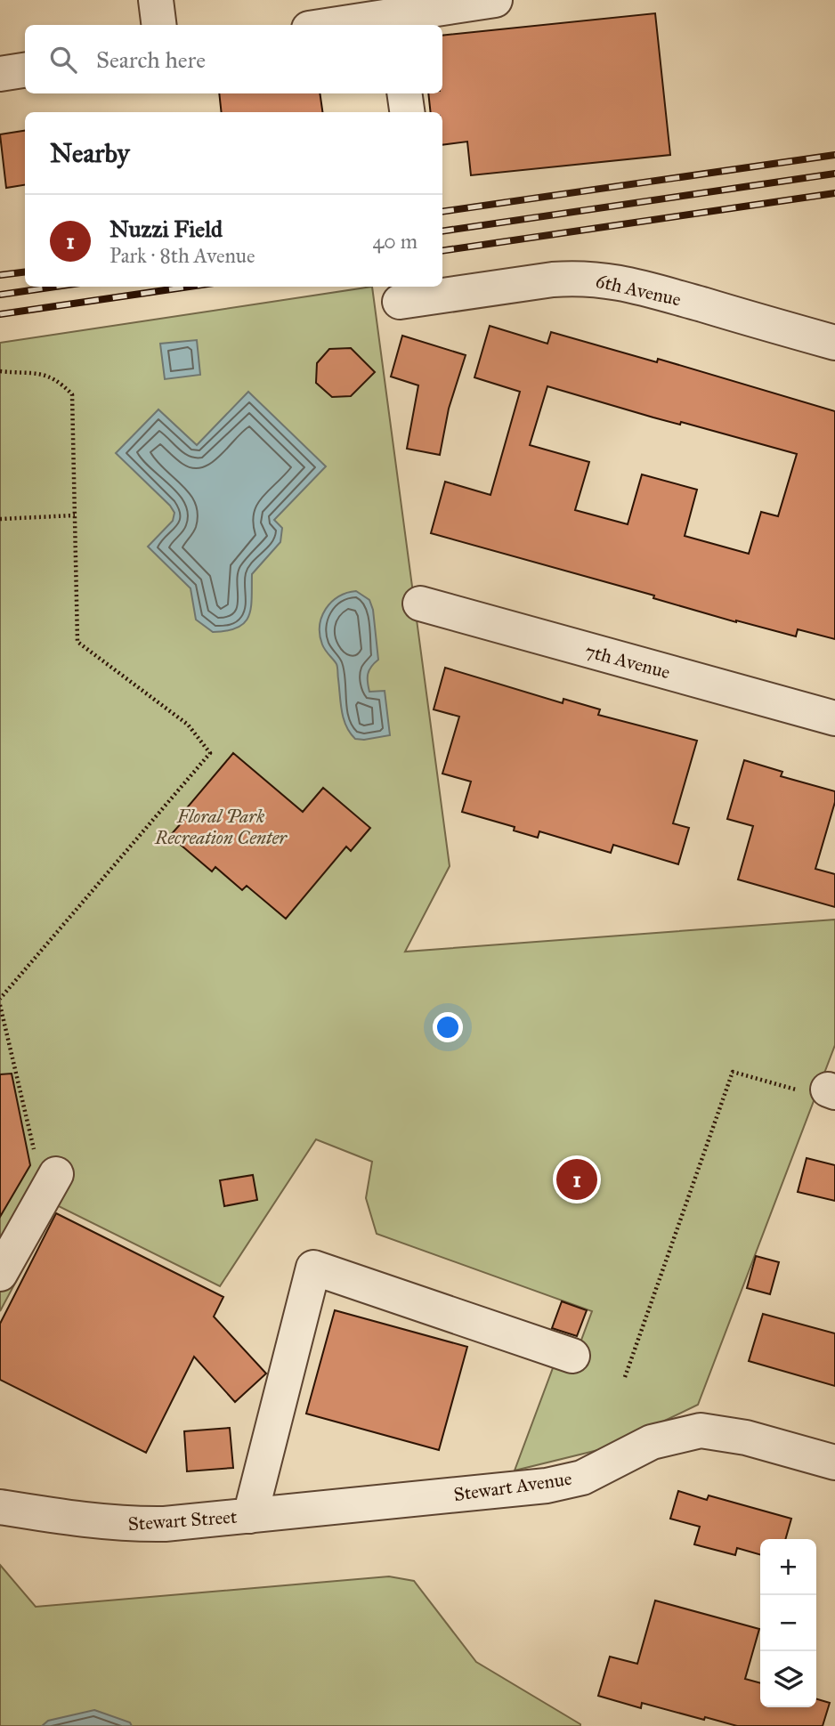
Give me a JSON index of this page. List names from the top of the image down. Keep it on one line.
{"streets":{"street":["6th Avenue","7th Avenue","Stewart Avenue","Stewart Street"]},"crossings":[["Stewart Avenue","Stewart Street"]],"parks":["Floral Park Recreation Center"],"page":{"search":"Search here","heading":"Nearby","list":[{"mark":"1","name":"Nuzzi Field","note":"Park · 8th Avenue","value":"40 m"}],"pins":"1","map_buttons":["+","−"]}}
